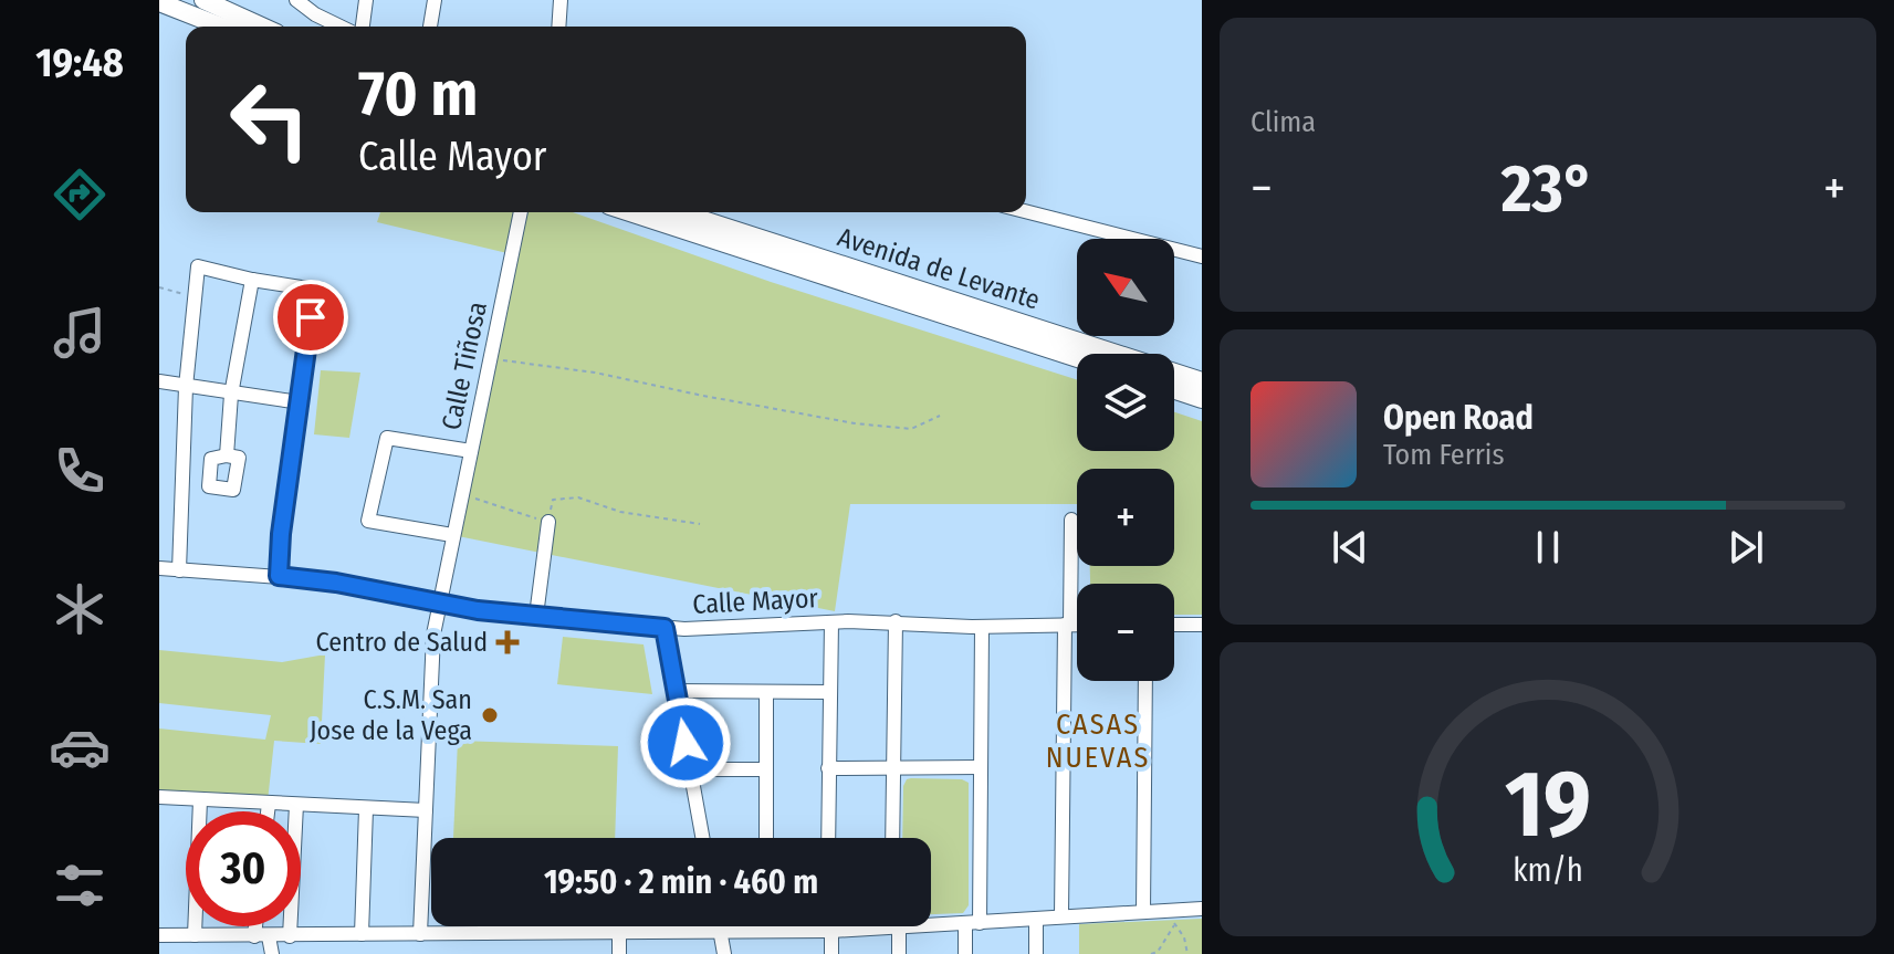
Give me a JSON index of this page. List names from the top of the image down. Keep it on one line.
{"streets":{"main road":["Avenida de Levante"],"street":["Calle Tiñosa","Calle Mayor"]},"crossings":[["Calle Tiñosa","Calle Mayor"]],"districts":["CASAS NUEVAS"],"places":{"health":["Centro de Salud"],"other":["C.S.M. San Jose de la Vega"]},"north":"top left","page":{"tabs":"19:48","tile":"Clima","turn":["70 m","Calle Mayor"],"heat":["−","23°","+"],"map_buttons":["+","−"],"song":["Open Road","Tom Ferris"],"limit":"30","trip":"19:50 · 2 min · 460 m","gauge":["19","km/h"]}}
